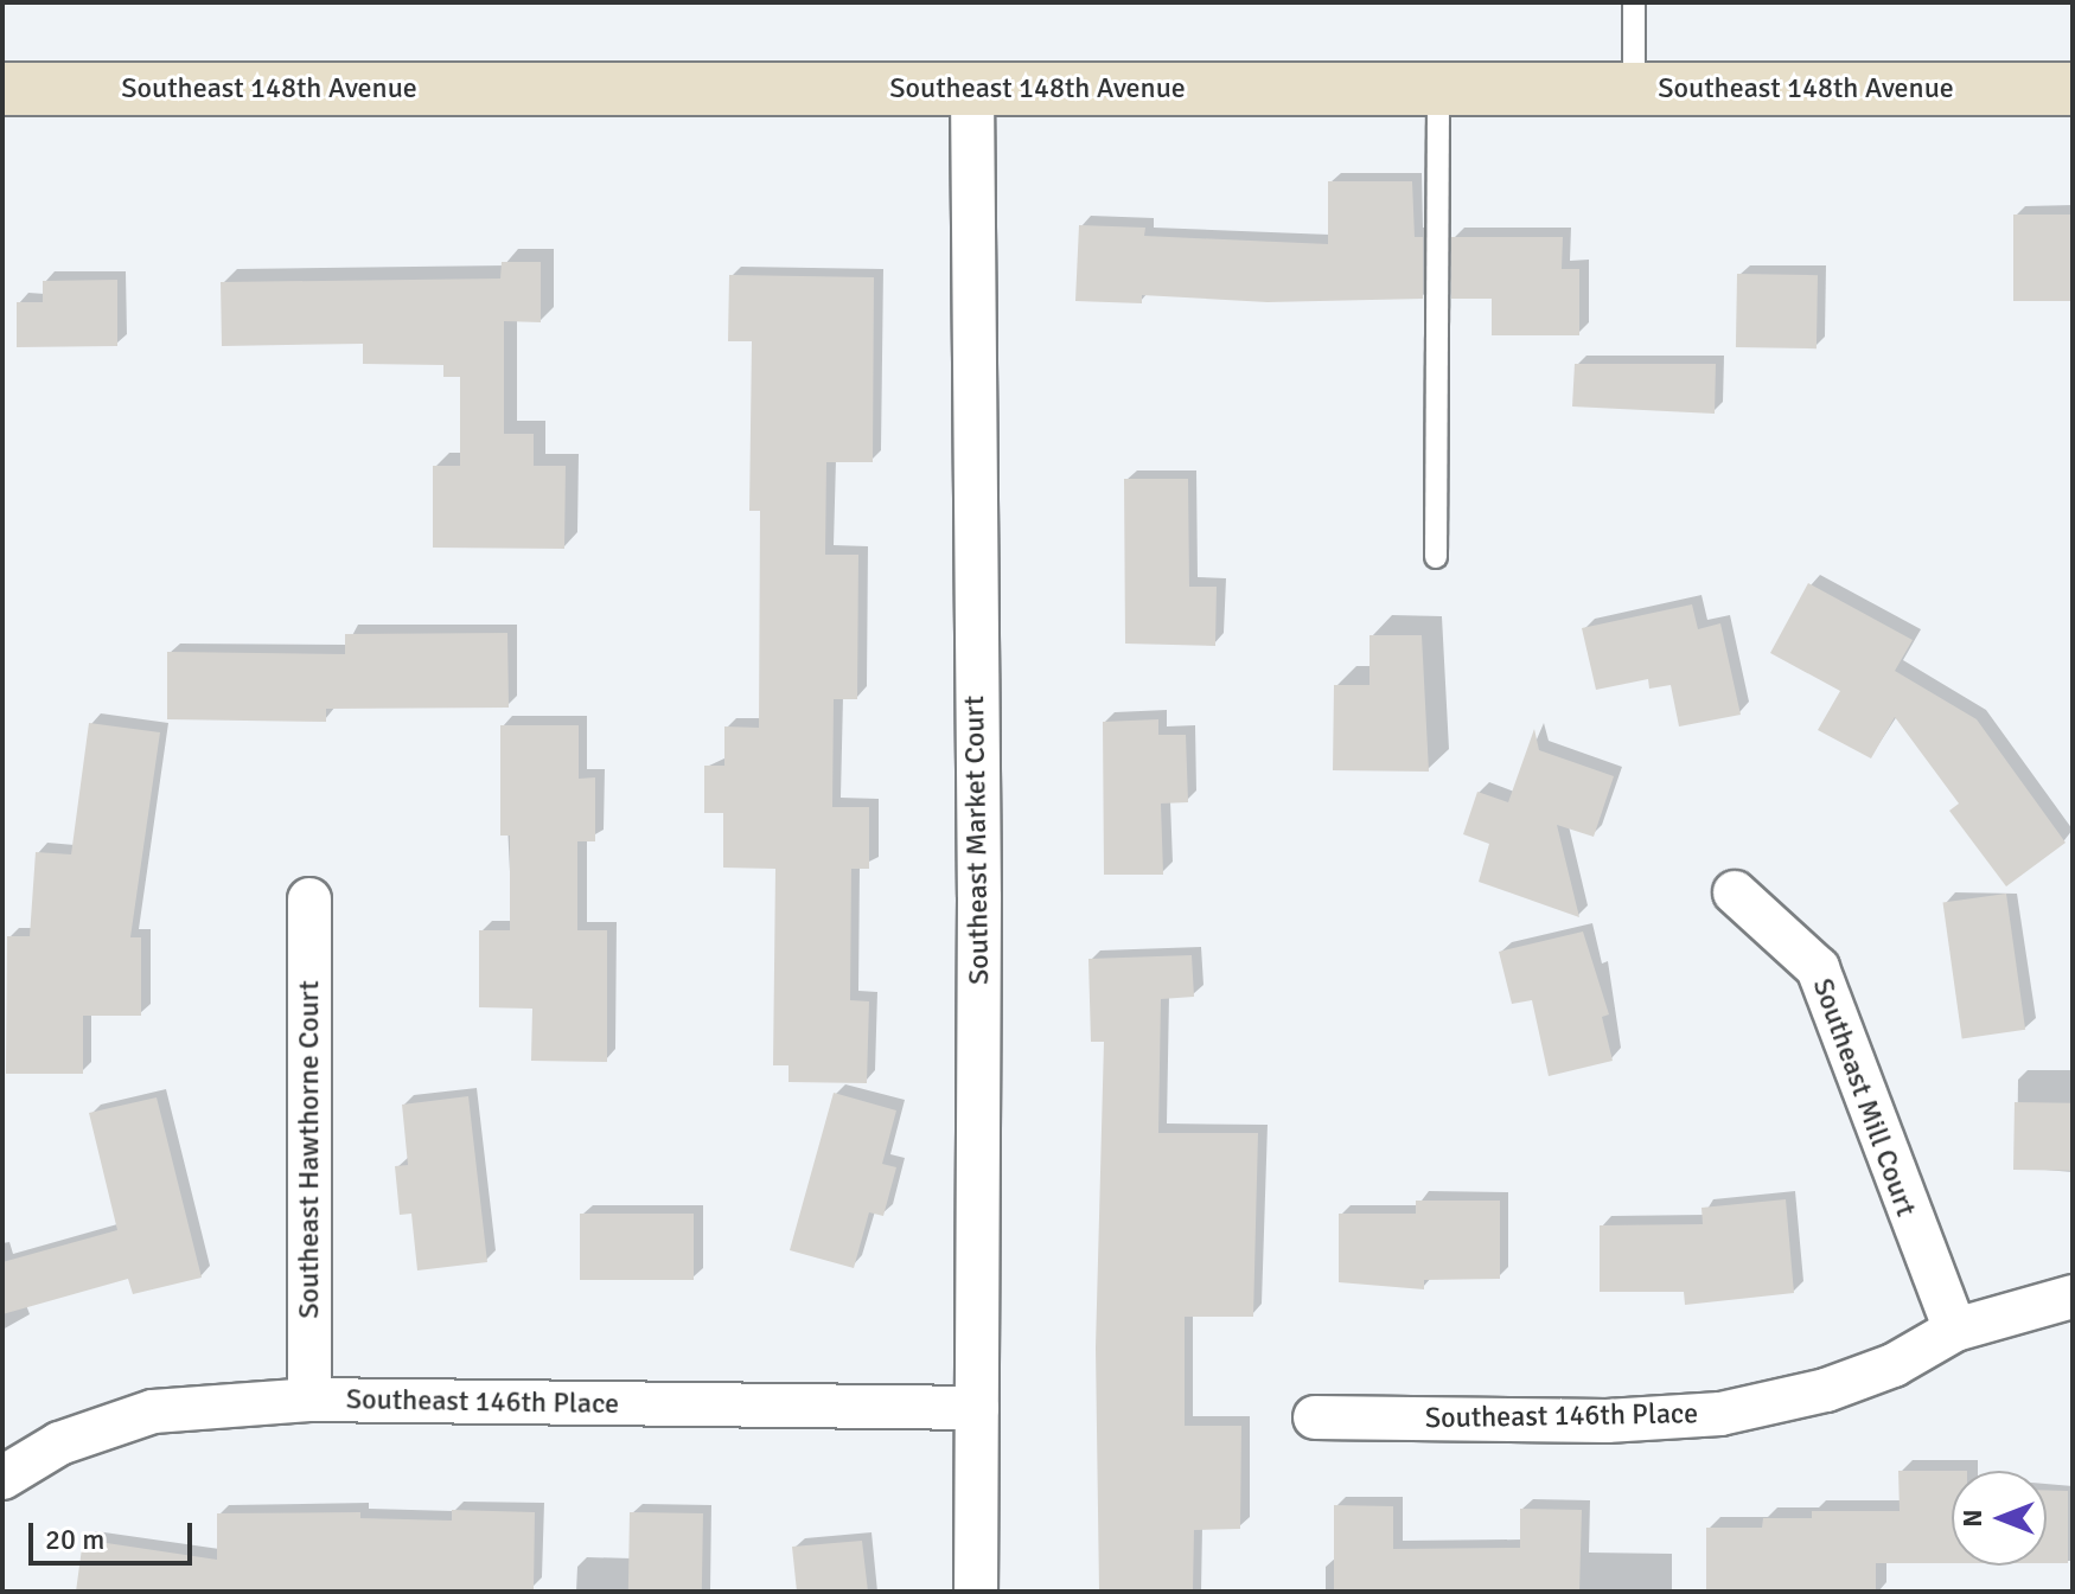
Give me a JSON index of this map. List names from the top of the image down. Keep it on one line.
{"streets":{"main road":["Southeast 148th Avenue"],"street":["Southeast Market Court","Southeast Mill Court","Southeast Hawthorne Court","Southeast 146th Place"]},"crossings":[["Southeast 148th Avenue","Southeast Market Court"],["Southeast Market Court","Southeast 146th Place"],["Southeast Mill Court","Southeast 146th Place"],["Southeast Hawthorne Court","Southeast 146th Place"]],"scale_bar":"20 m","north":"left"}
